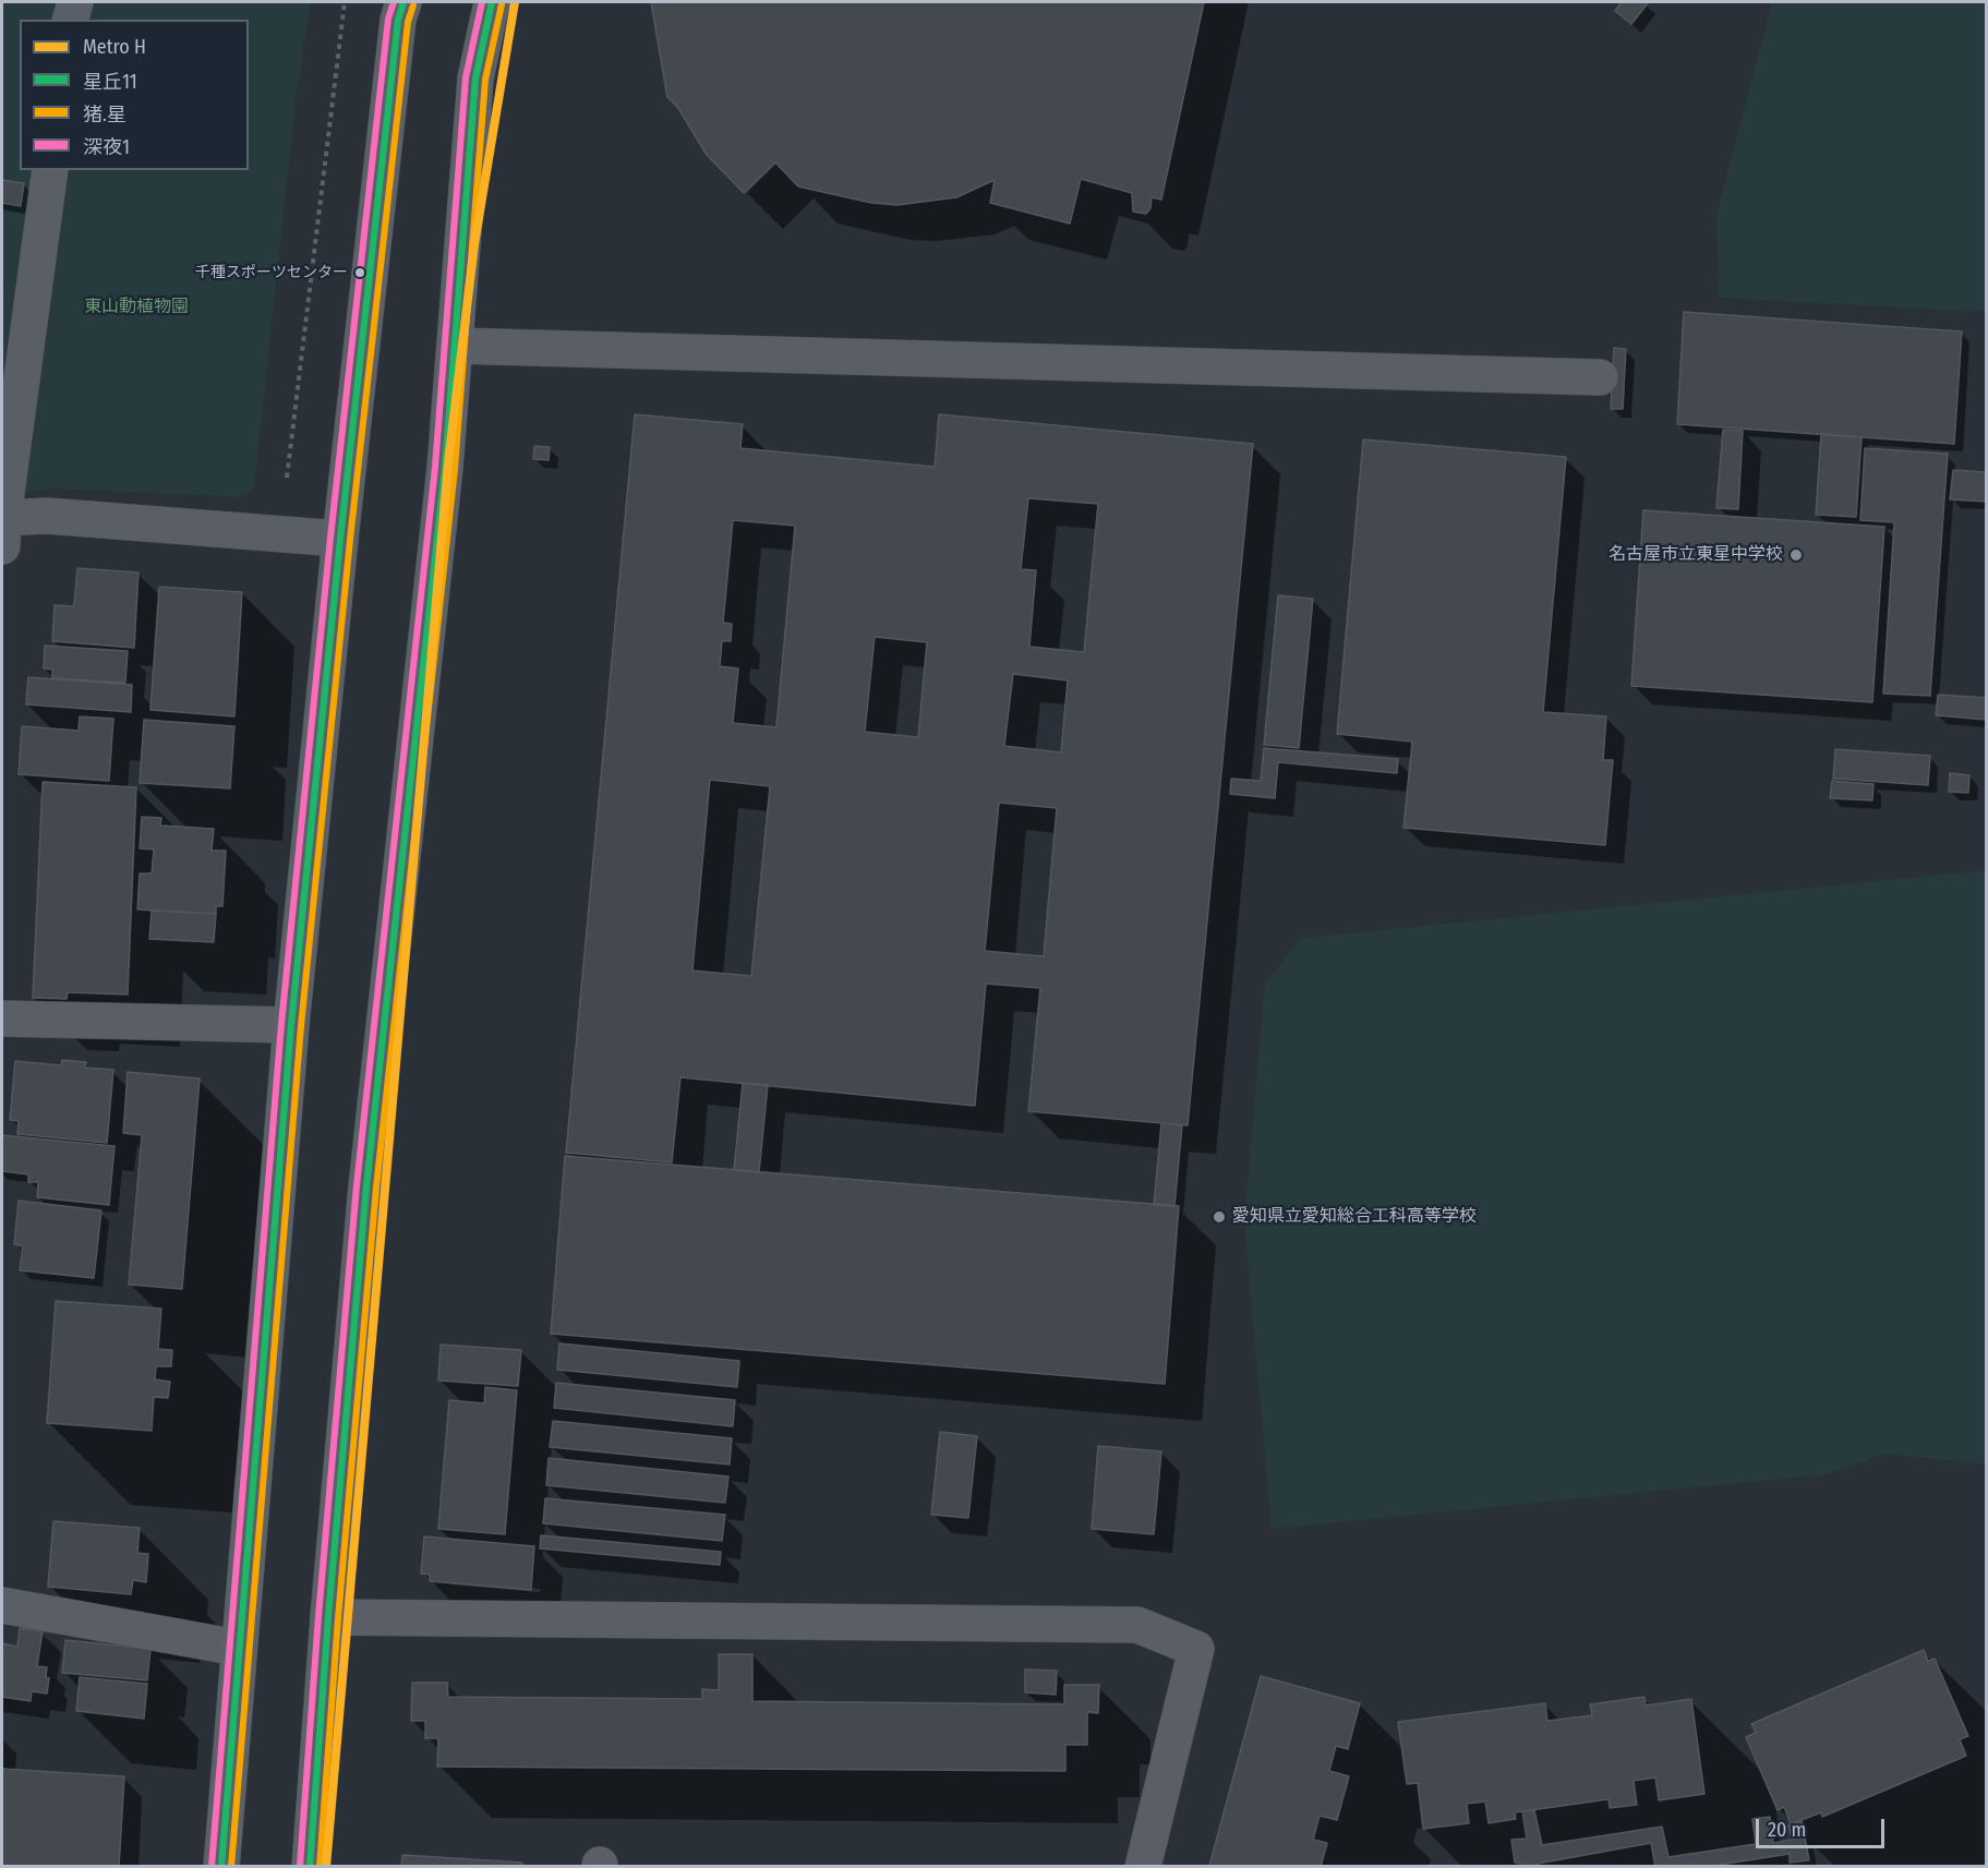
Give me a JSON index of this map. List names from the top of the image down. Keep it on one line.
{"parks":["東山動植物園"],"places":["千種スポーツセンター","名古屋市立東星中学校","愛知県立愛知総合工科高等学校"],"lines":["metro line H","transit line 星丘11","transit line 深夜1","transit line 猪.星"],"legend":["Metro H","星丘11","猪.星","深夜1"],"scale_bar":"20 m"}
